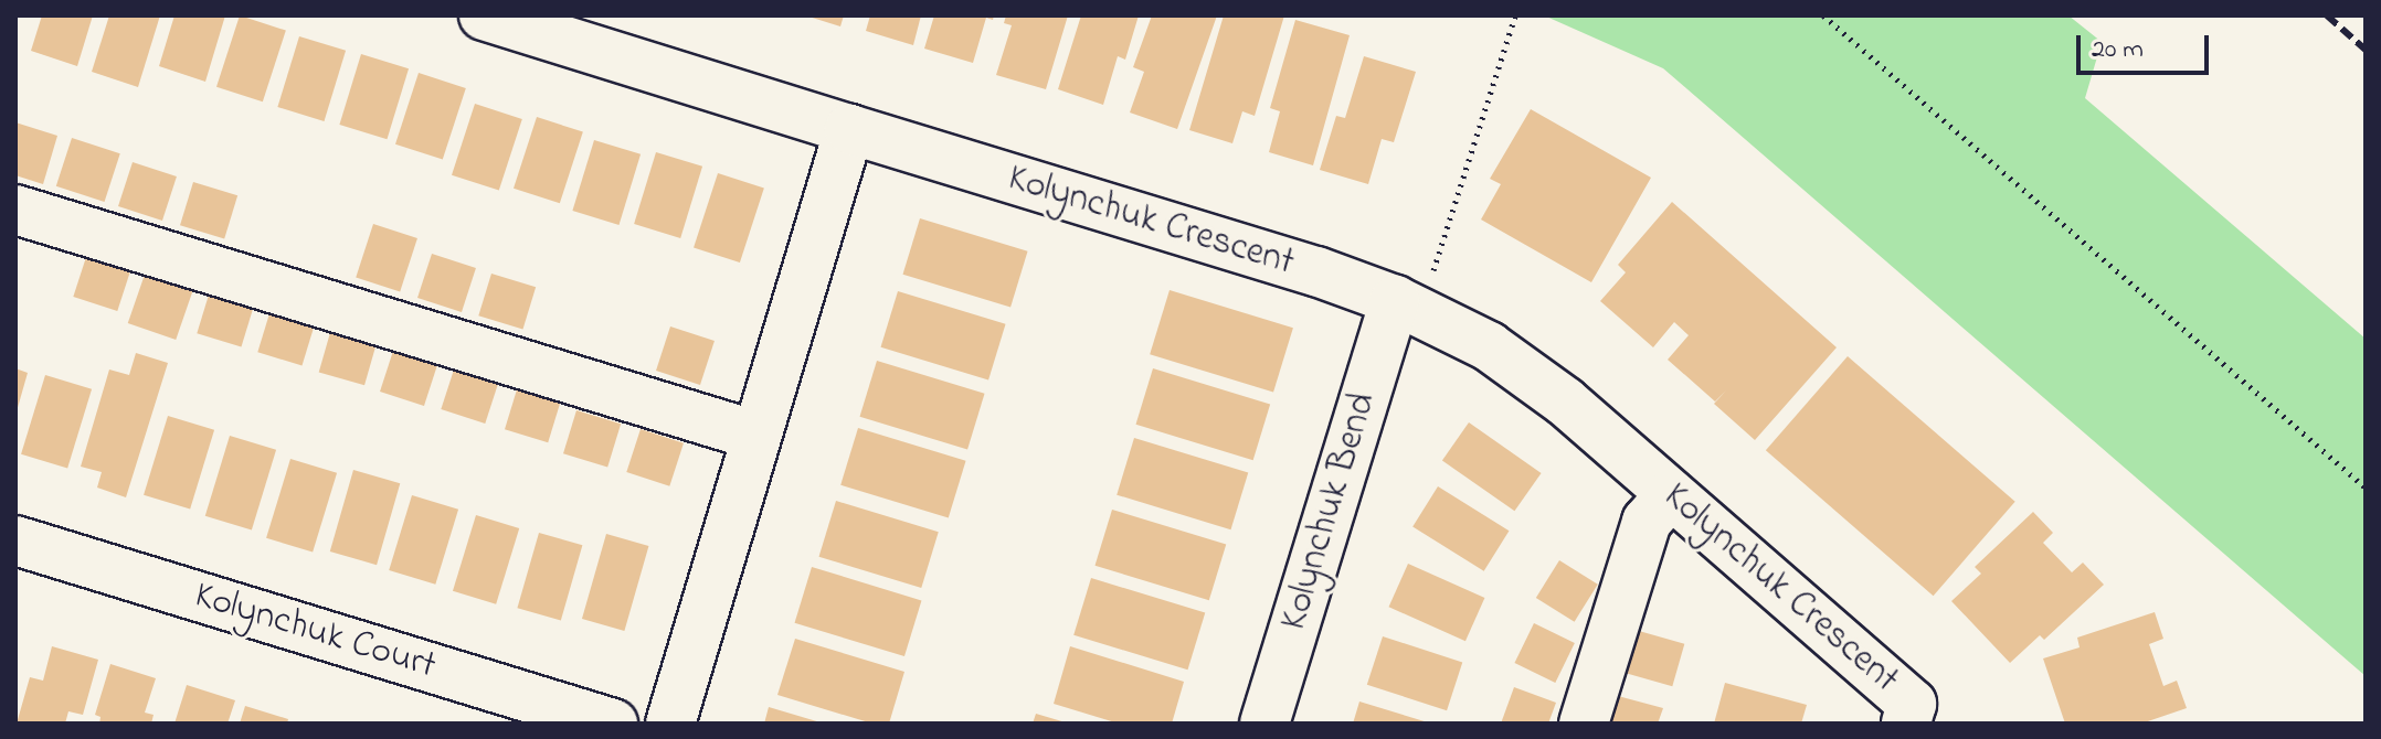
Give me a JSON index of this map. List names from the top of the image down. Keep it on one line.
{"streets":{"street":["Kolynchuk Crescent","Kolynchuk Bend","Kolynchuk Court"]},"crossings":[["Kolynchuk Crescent","Kolynchuk Bend"]],"scale_bar":"20 m"}
